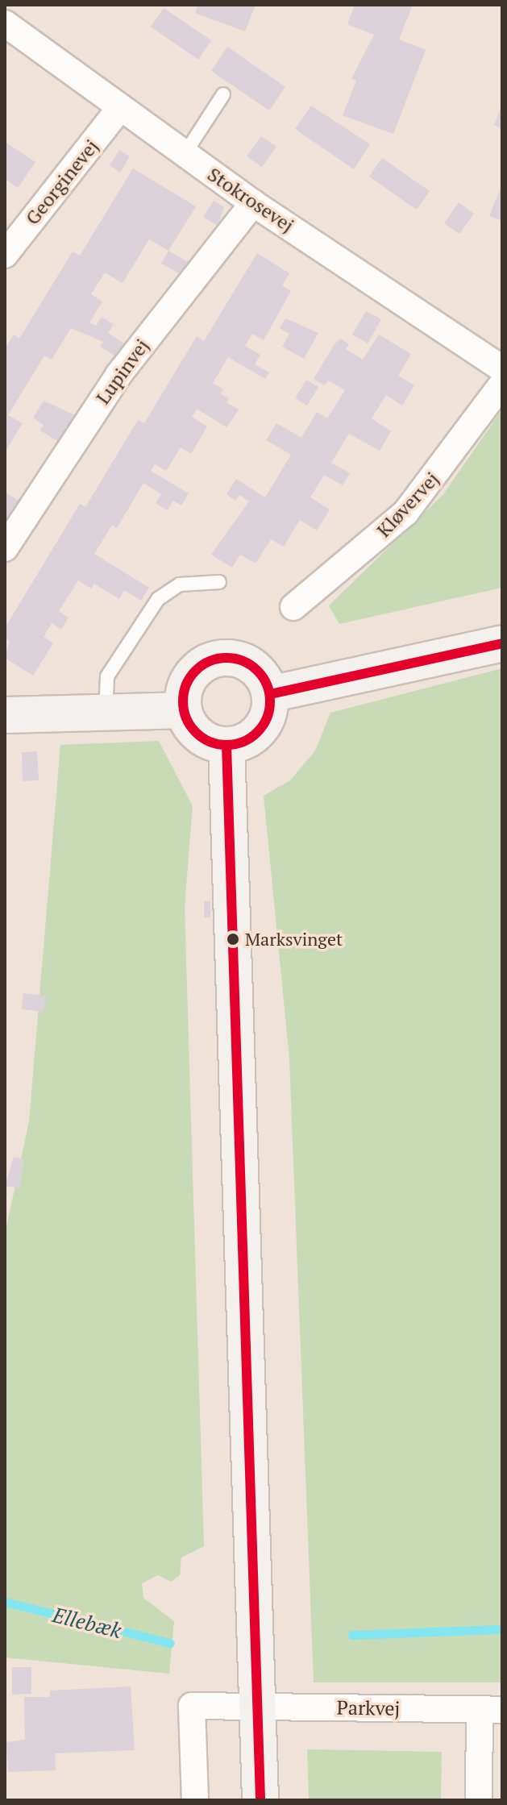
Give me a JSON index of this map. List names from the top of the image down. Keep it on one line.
{"streets":{"street":["Georginevej","Stokrosevej","Lupinvej","Kløvervej","Parkvej"]},"crossings":[["Georginevej","Stokrosevej"],["Stokrosevej","Lupinvej"]],"water":["Ellebæk"],"places":["Marksvinget"]}
